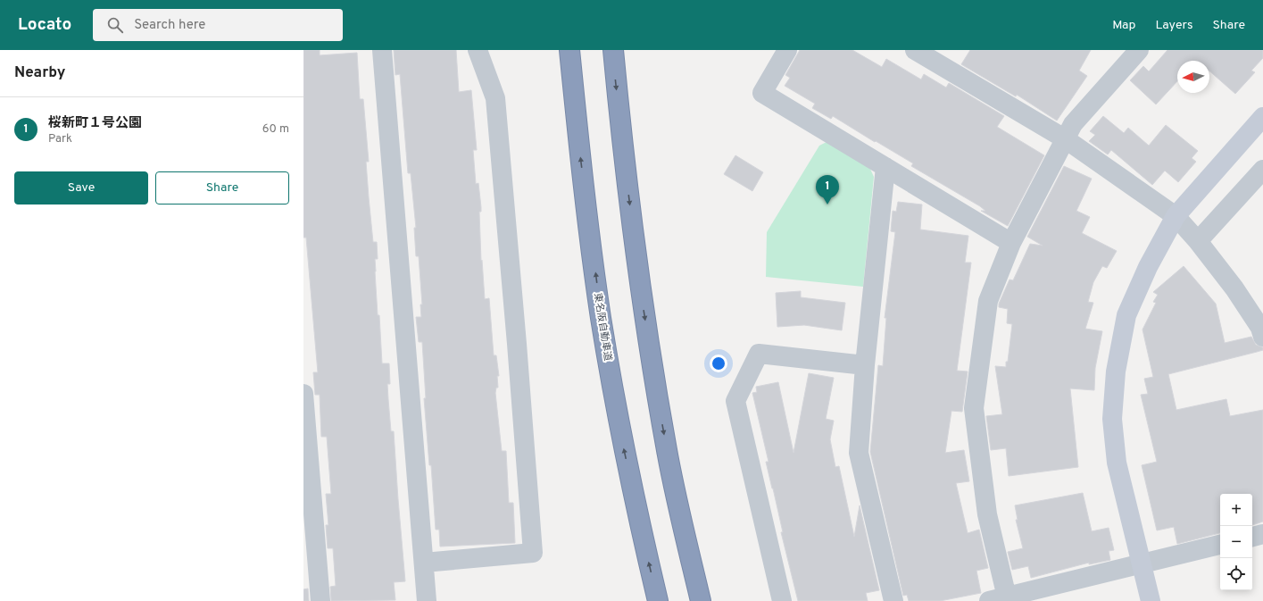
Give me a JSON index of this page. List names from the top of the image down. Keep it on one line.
{"streets":{"highway":["東名阪自動車道"]},"north":"left","page":{"header":"Locato","search":"Search here","nav":["Map","Layers","Share"],"heading":"Nearby","list":[{"mark":"1","name":"桜新町１号公園","note":"Park","value":"60 m"}],"buttons":["Save","Share"],"pins":"1","map_buttons":["+","−"]}}
